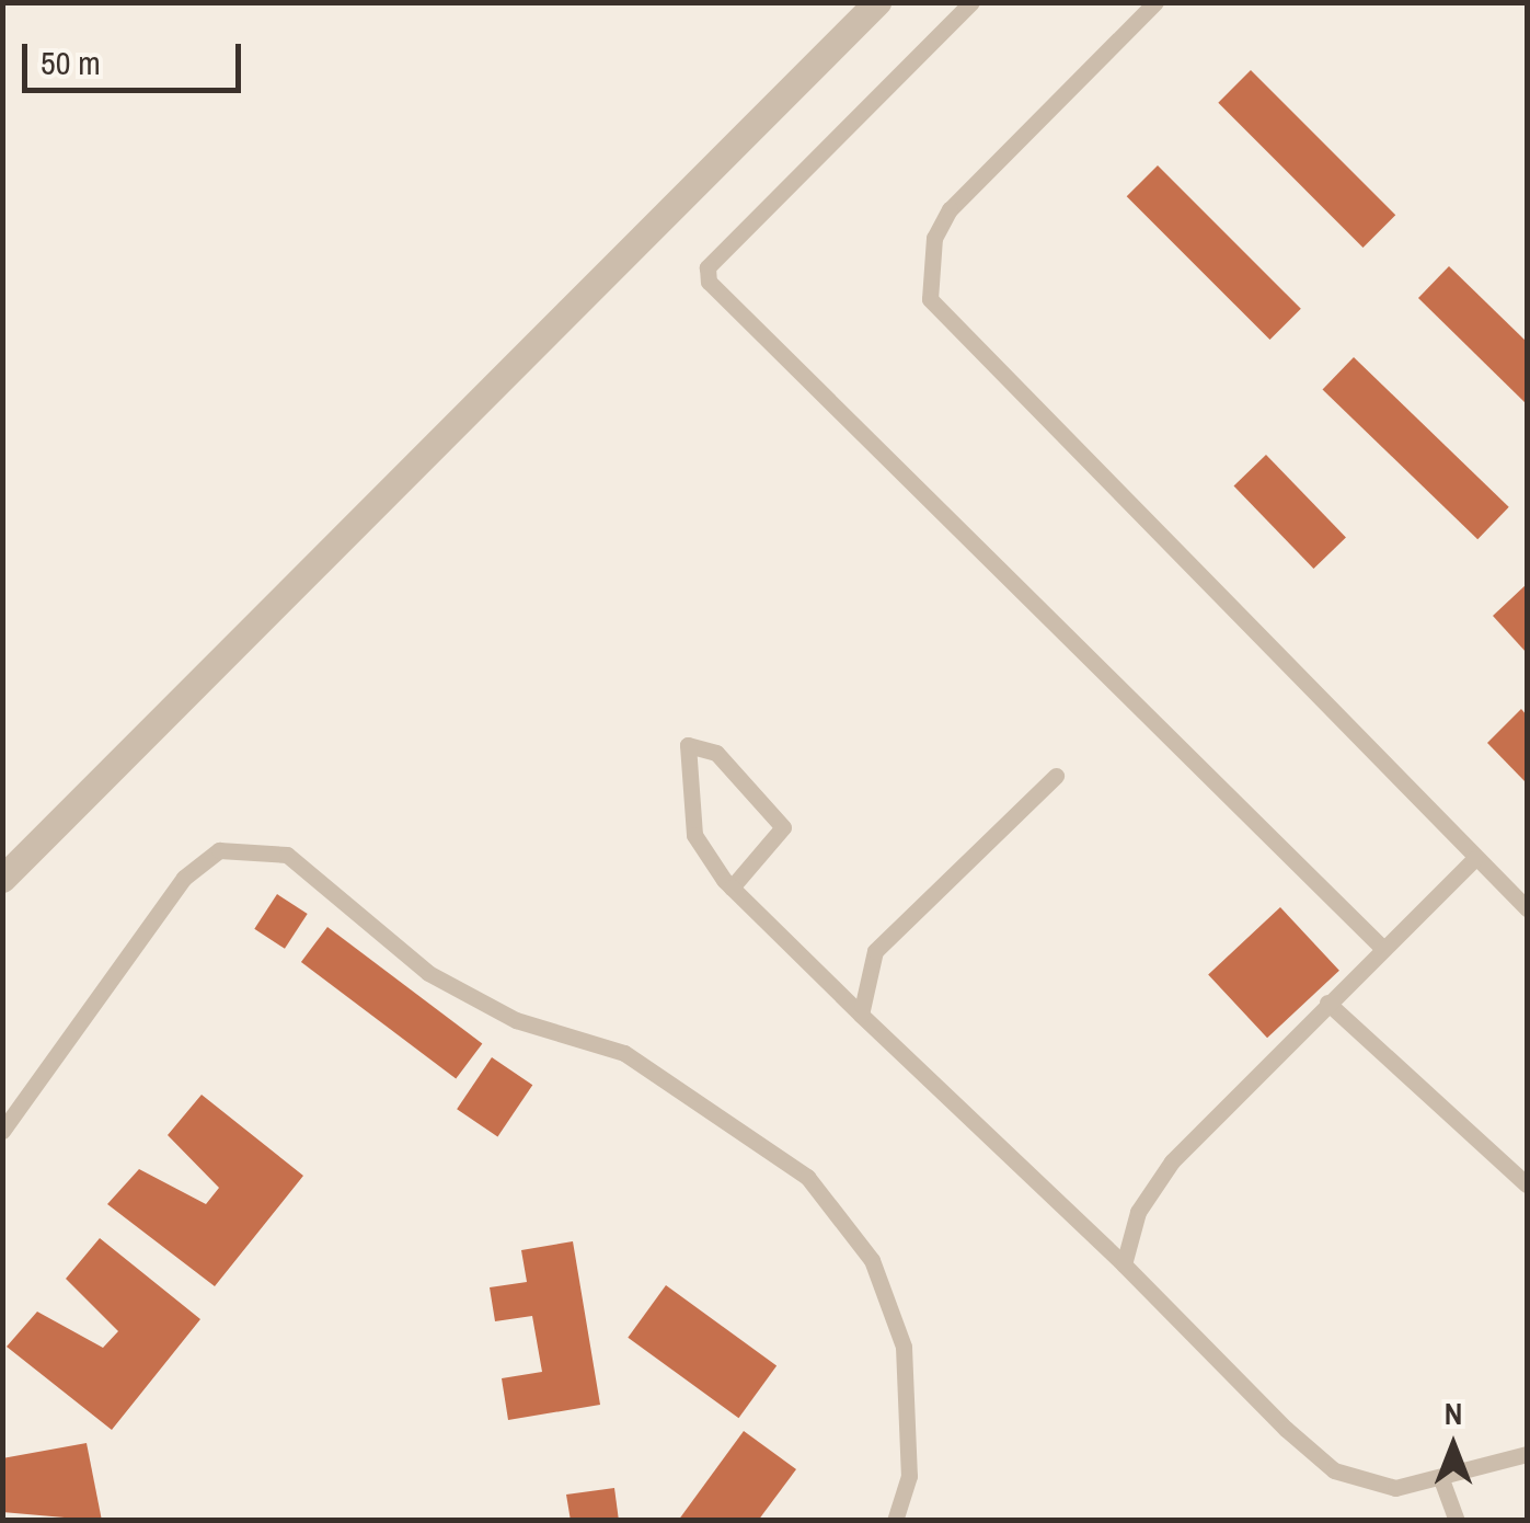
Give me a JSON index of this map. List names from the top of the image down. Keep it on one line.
{"scale_bar":"50 m","north":"top"}
